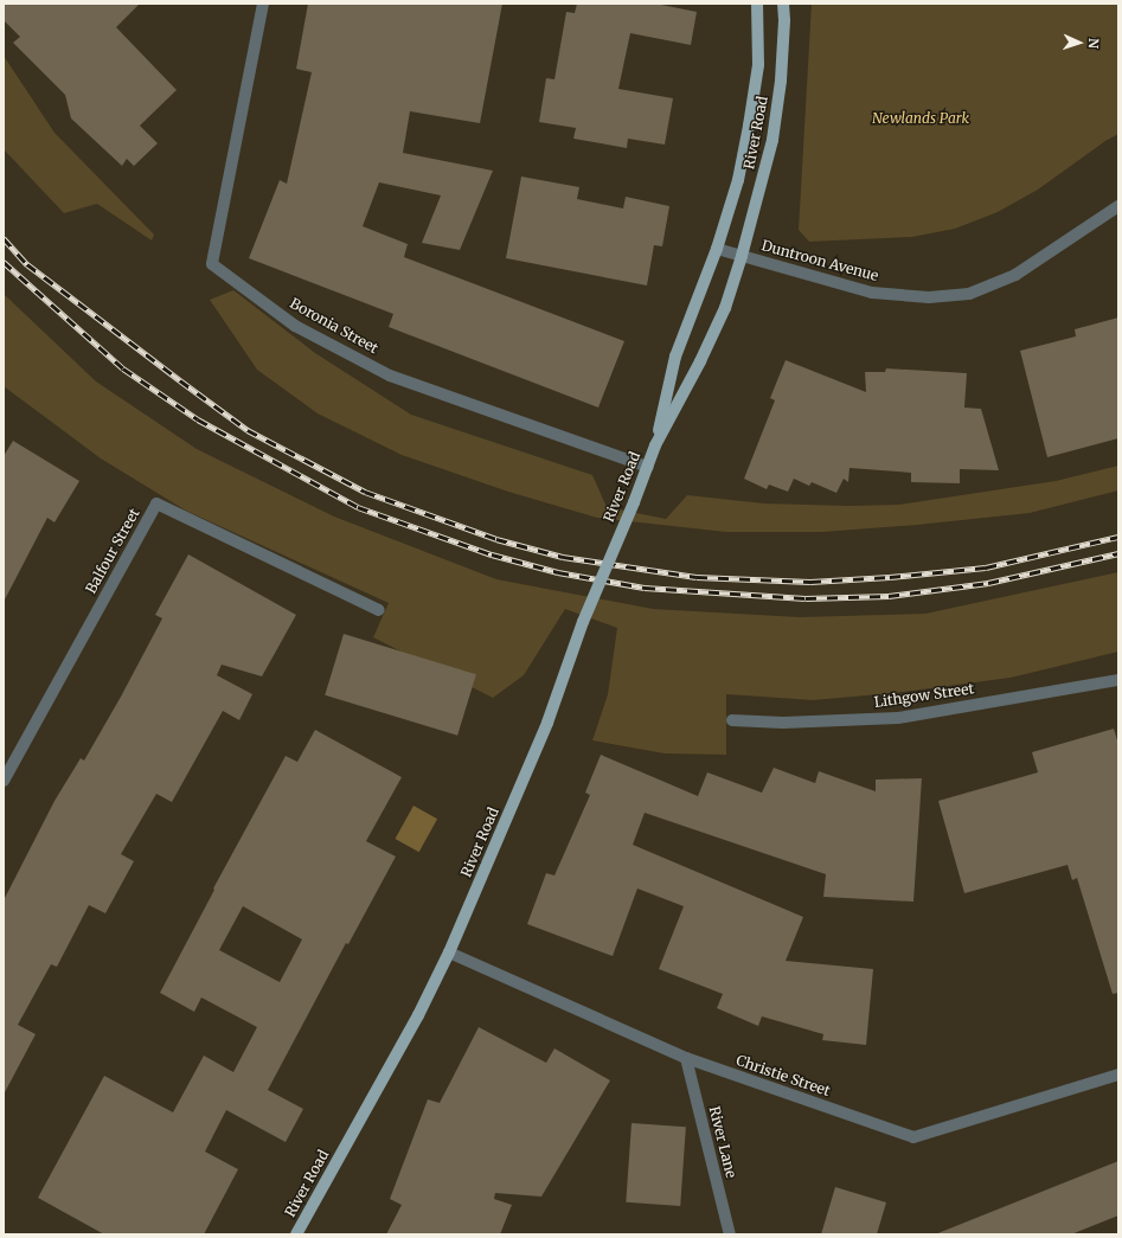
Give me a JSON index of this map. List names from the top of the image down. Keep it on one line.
{"streets":{"main road":["River Road"],"street":["Duntroon Avenue","Boronia Street","Balfour Street","Lithgow Street","Christie Street","River Lane"]},"crossings":[["River Road","Duntroon Avenue"],["River Road","Boronia Street"],["River Road","Christie Street"],["Christie Street","River Lane"]],"parks":["Newlands Park"],"north":"right"}
